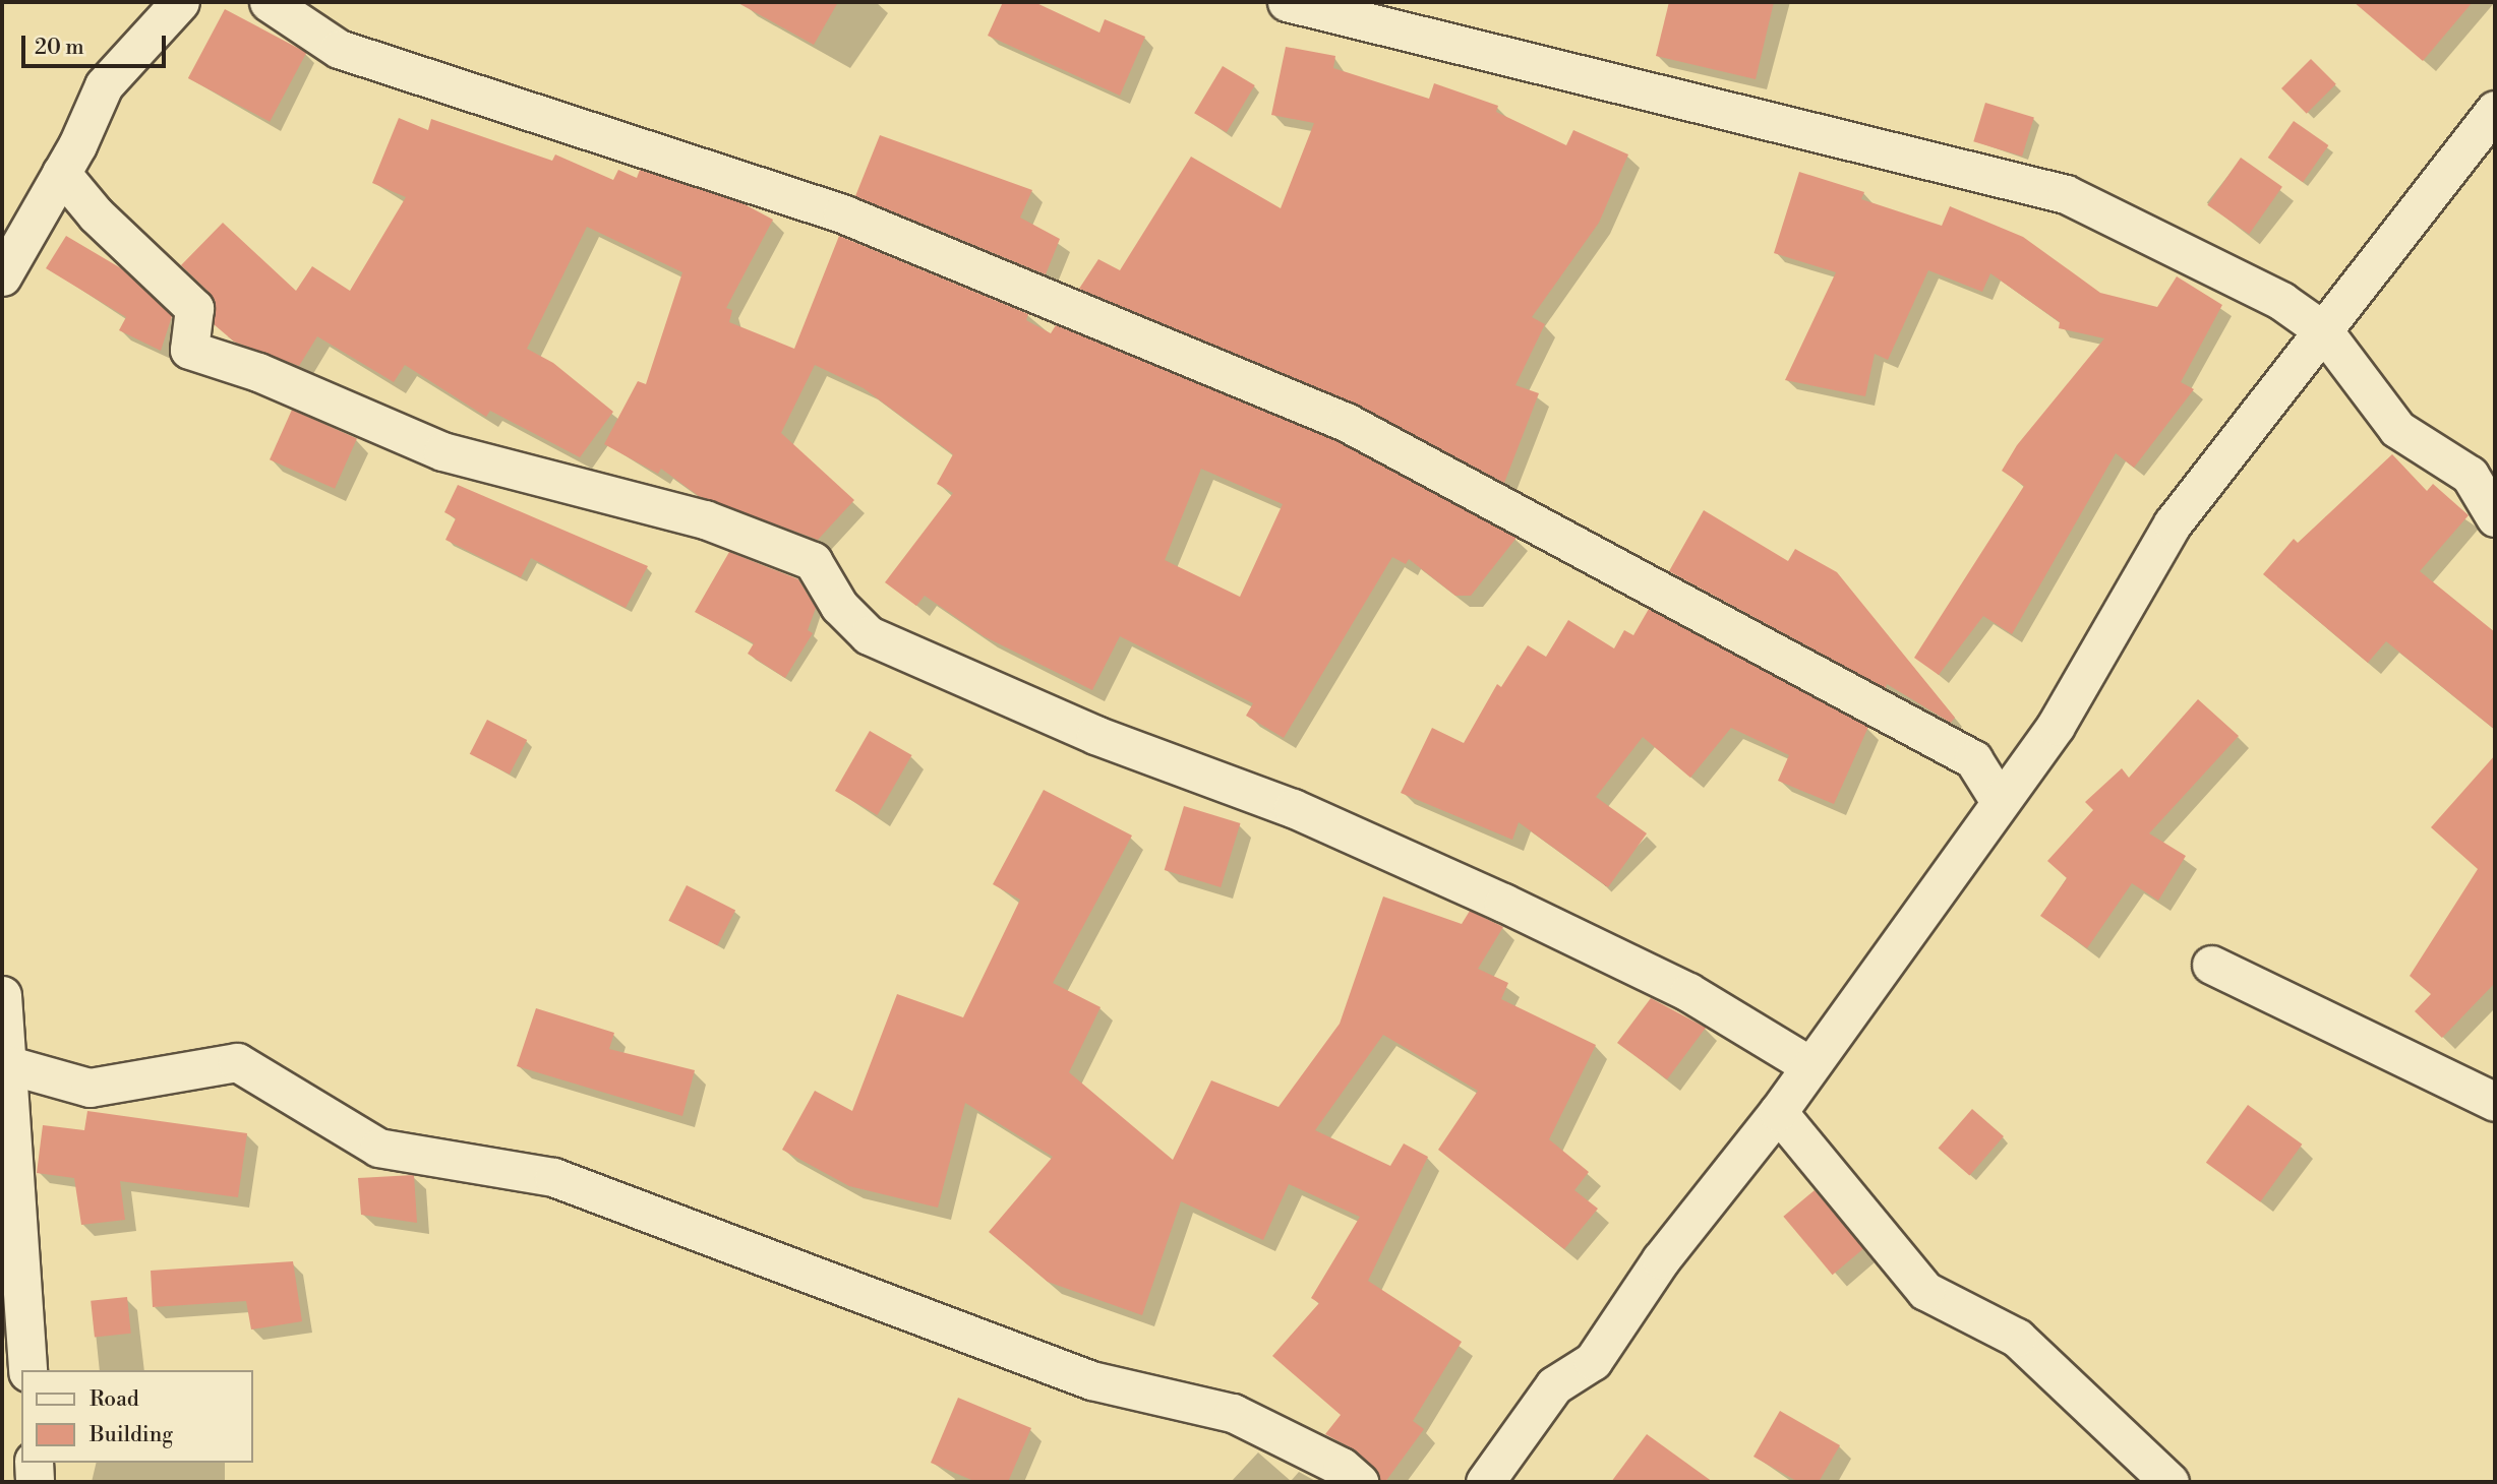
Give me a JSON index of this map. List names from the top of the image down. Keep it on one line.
{"legend":["Road","Building"],"scale_bar":"20 m"}
